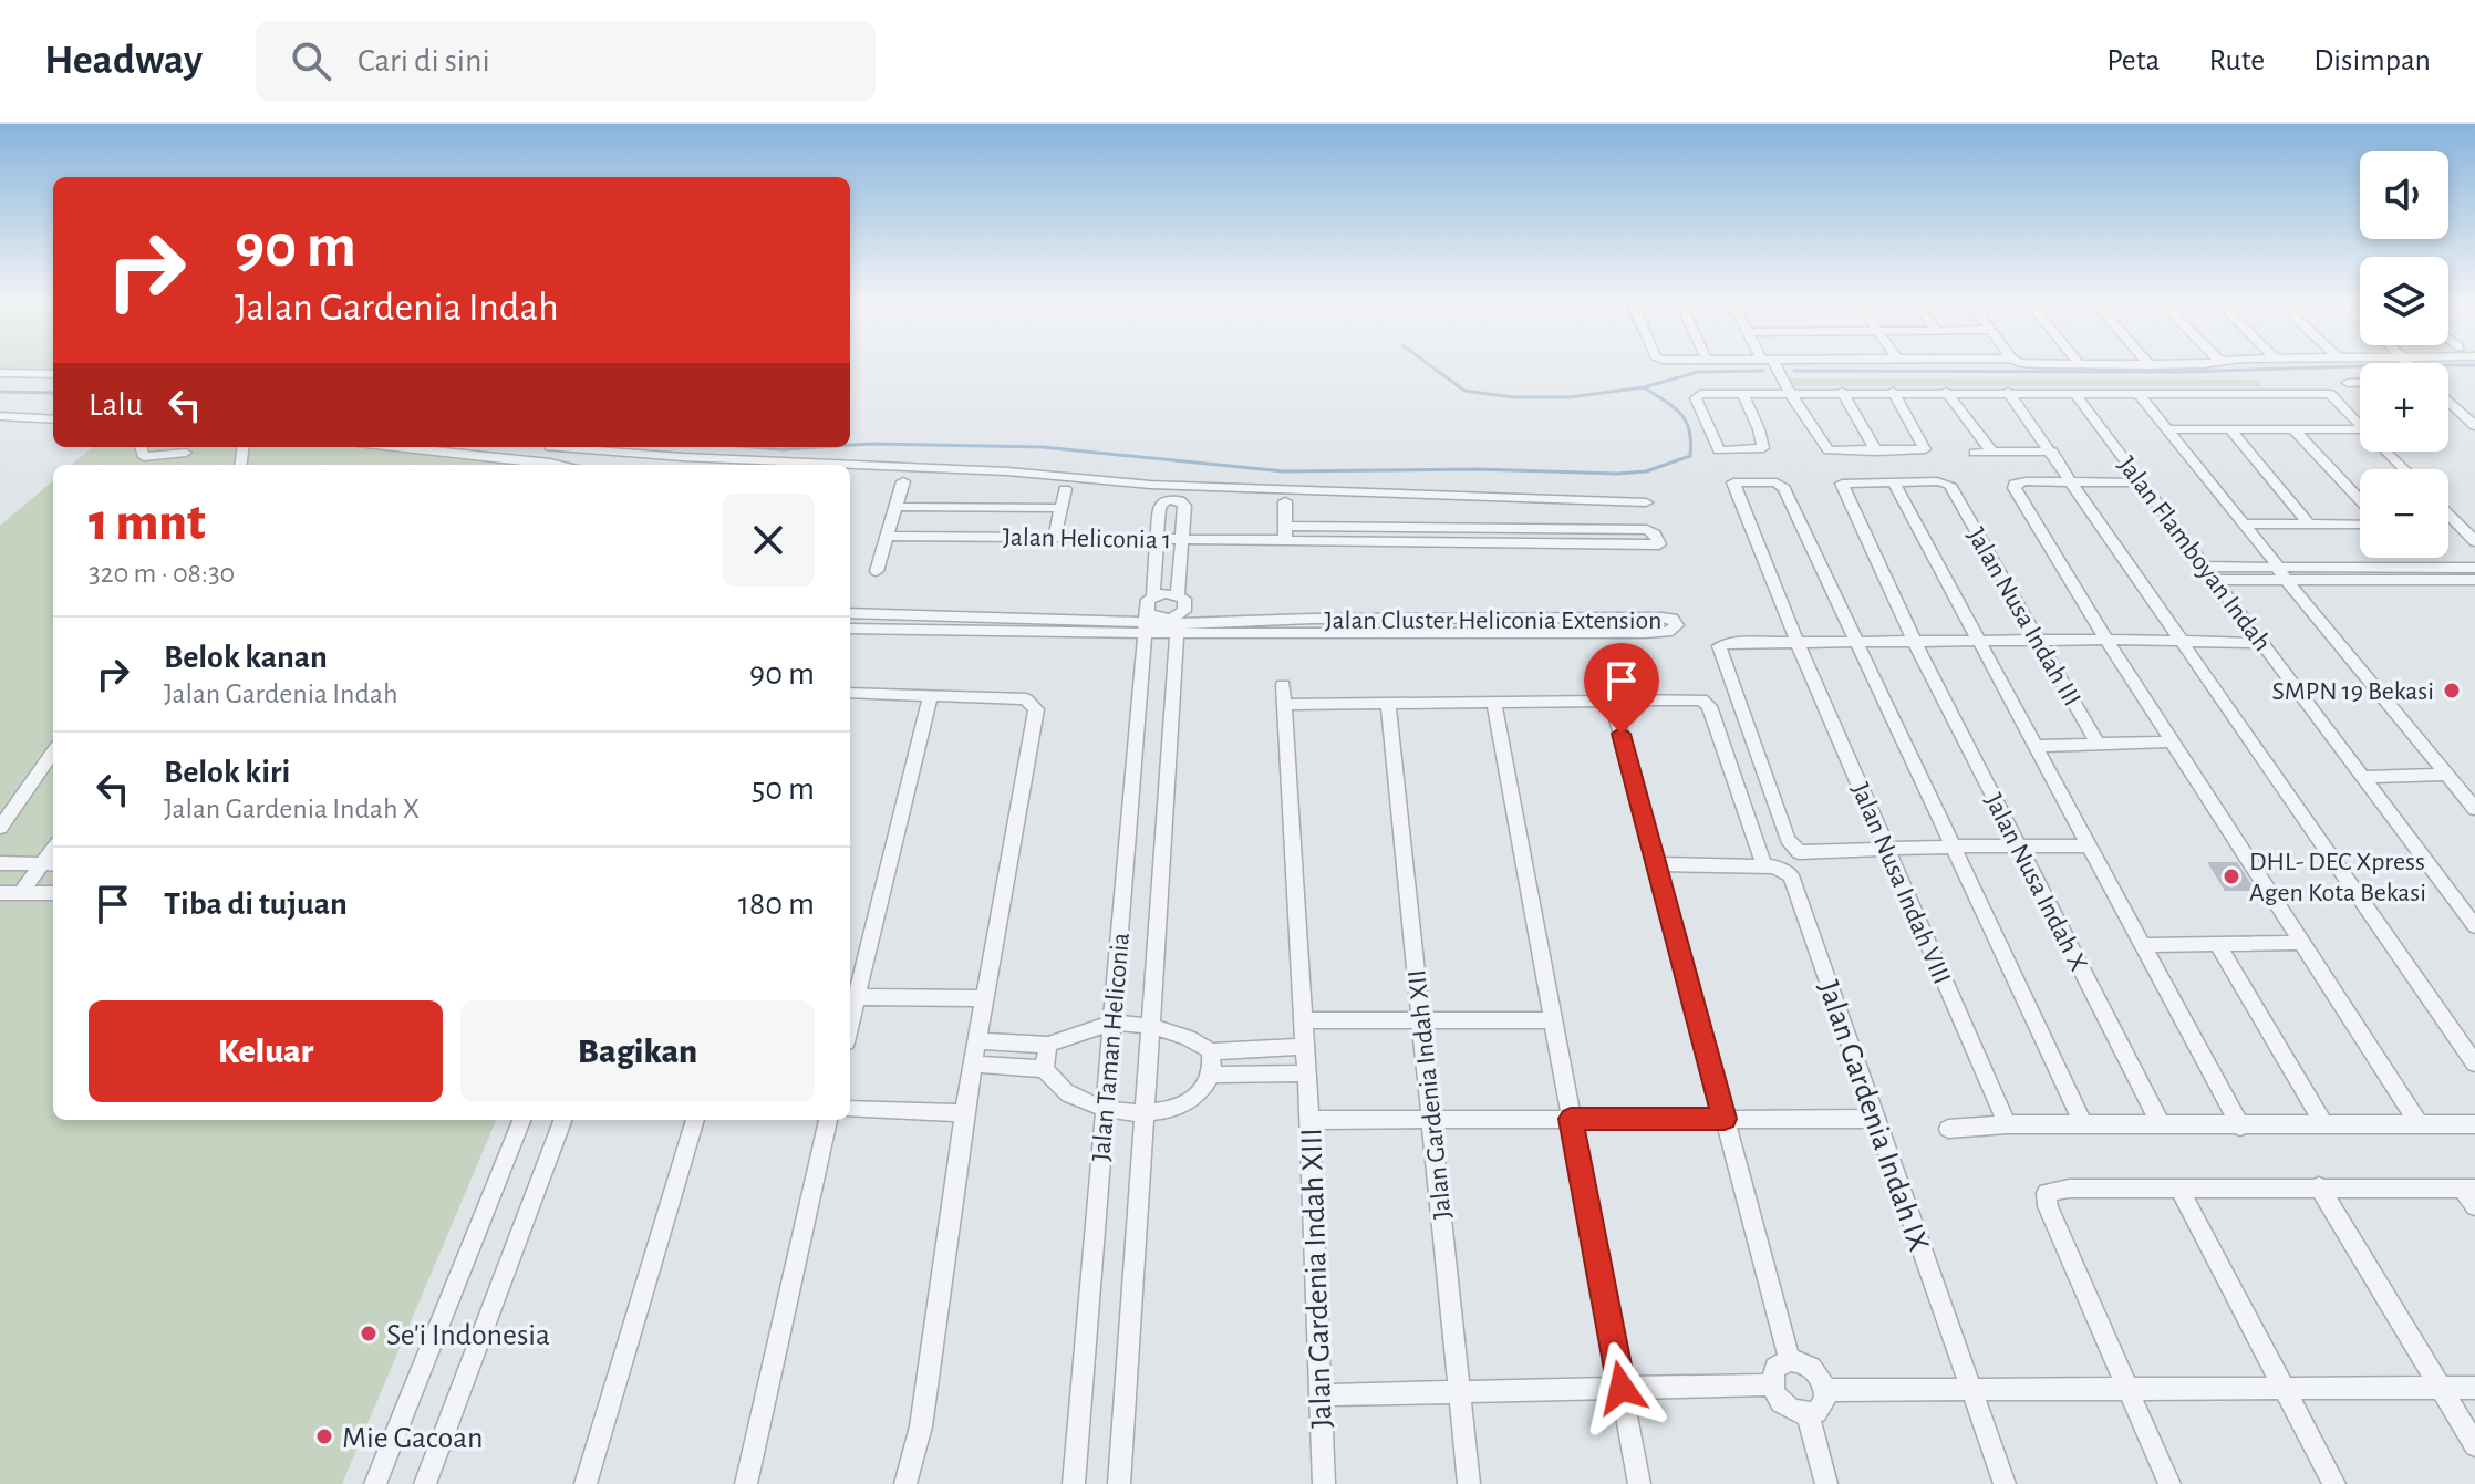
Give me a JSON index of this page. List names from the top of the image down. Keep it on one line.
{"streets":{"street":["Jalan Heliconia 1","Jalan Flamboyan Indah","Jalan Nusa Indah III","Jalan Cluster Heliconia Extension","Jalan Nusa Indah X","Jalan Nusa Indah VIII","Jalan Taman Heliconia","Jalan Gardenia Indah XII","Jalan Gardenia Indah IX","Jalan Gardenia Indah XIII"]},"crossings":[["Jalan Heliconia 1","Jalan Taman Heliconia"],["Jalan Nusa Indah III","Jalan Nusa Indah X"],["Jalan Cluster Heliconia Extension","Jalan Taman Heliconia"]],"places":["SMPN 19 Bekasi","DHL- DEC Xpress Agen Kota Bekasi","Se'i Indonesia","Mie Gacoan"],"page":{"header":"Headway","search":"Cari di sini","nav":["Peta","Rute","Disimpan"],"map_buttons":["+","−"],"turn":["90 m","Jalan Gardenia Indah"],"then":"Lalu","heading":["1 mnt","320 m · 08:30"],"list":[{"name":"Belok kanan","note":"Jalan Gardenia Indah","value":"90 m"},{"name":"Belok kiri","note":"Jalan Gardenia Indah X","value":"50 m"},{"name":"Tiba di tujuan","value":"180 m"}],"buttons":["Keluar","Bagikan"]}}
